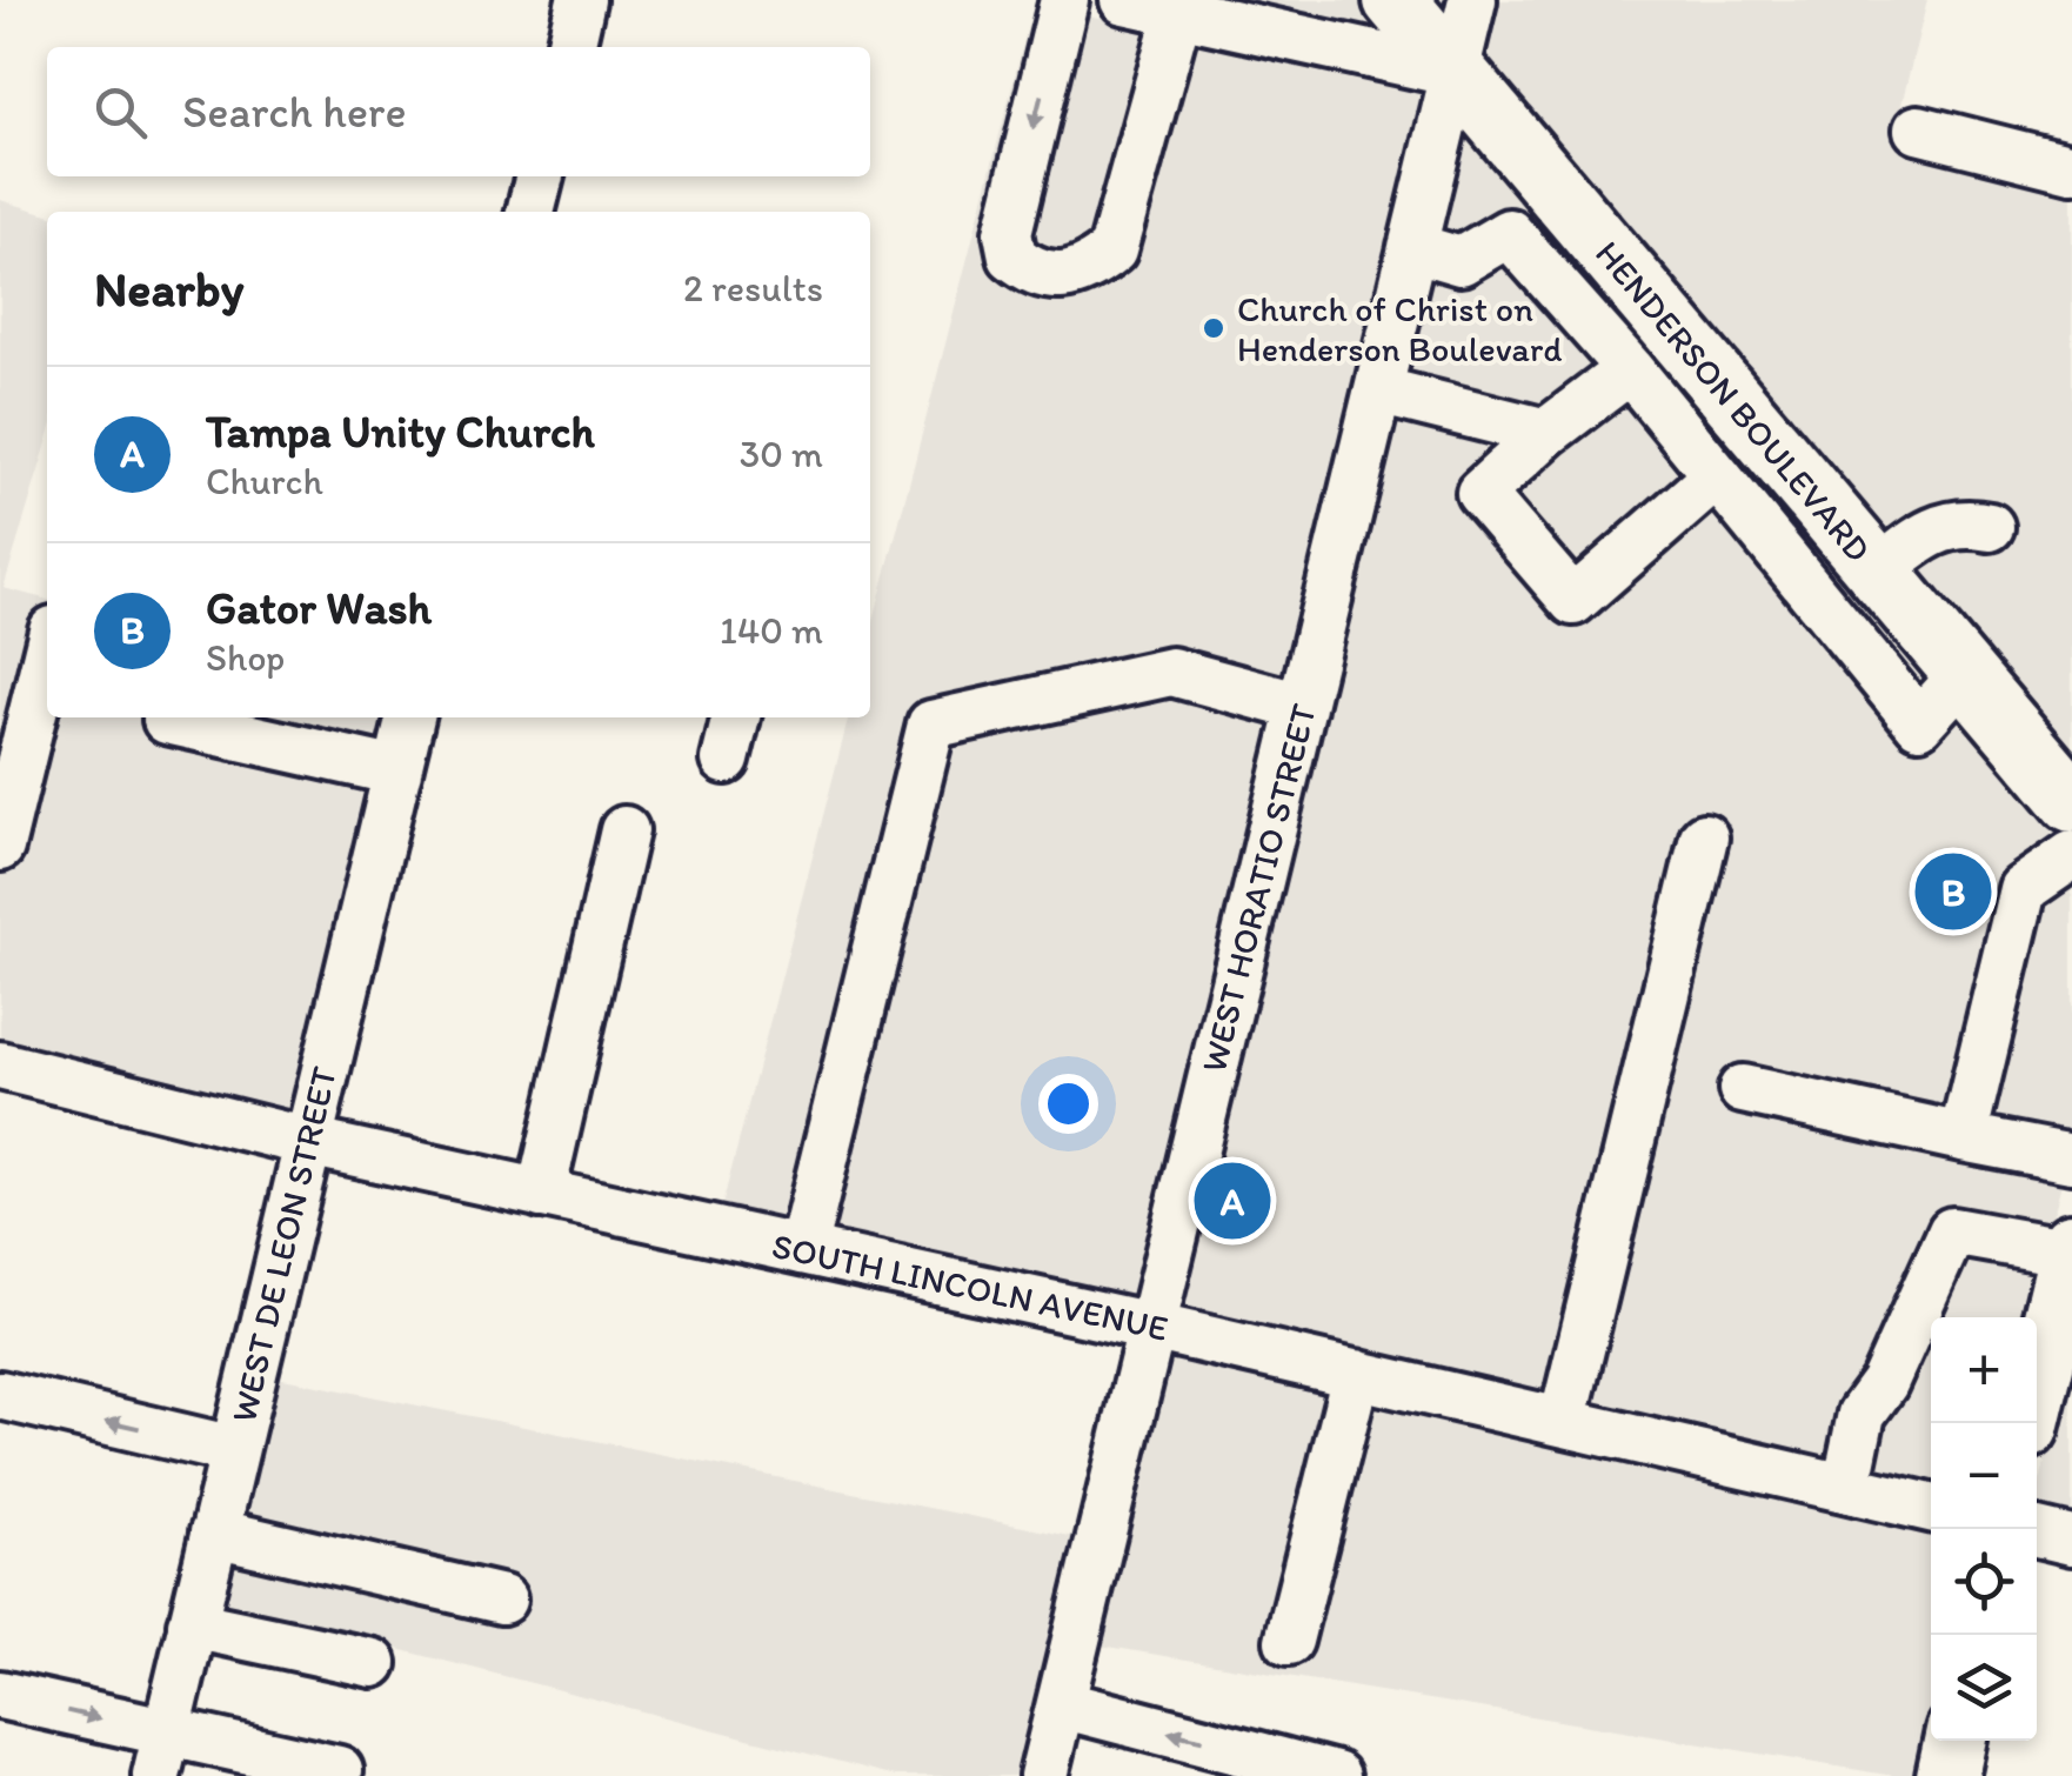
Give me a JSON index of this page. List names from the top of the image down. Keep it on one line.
{"streets":{"main road":["HENDERSON BOULEVARD"],"street":["WEST HORATIO STREET","WEST DE LEON STREET","SOUTH LINCOLN AVENUE"]},"crossings":[["HENDERSON BOULEVARD","WEST HORATIO STREET"],["WEST HORATIO STREET","SOUTH LINCOLN AVENUE"],["WEST DE LEON STREET","SOUTH LINCOLN AVENUE"]],"places":["Church of Christ on Henderson Boulevard"],"page":{"search":"Search here","heading":["Nearby","2 results"],"list":[{"mark":"A","name":"Tampa Unity Church","note":"Church","value":"30 m"},{"mark":"B","name":"Gator Wash","note":"Shop","value":"140 m"}],"pins":["B","A"],"map_buttons":["+","−"]}}
